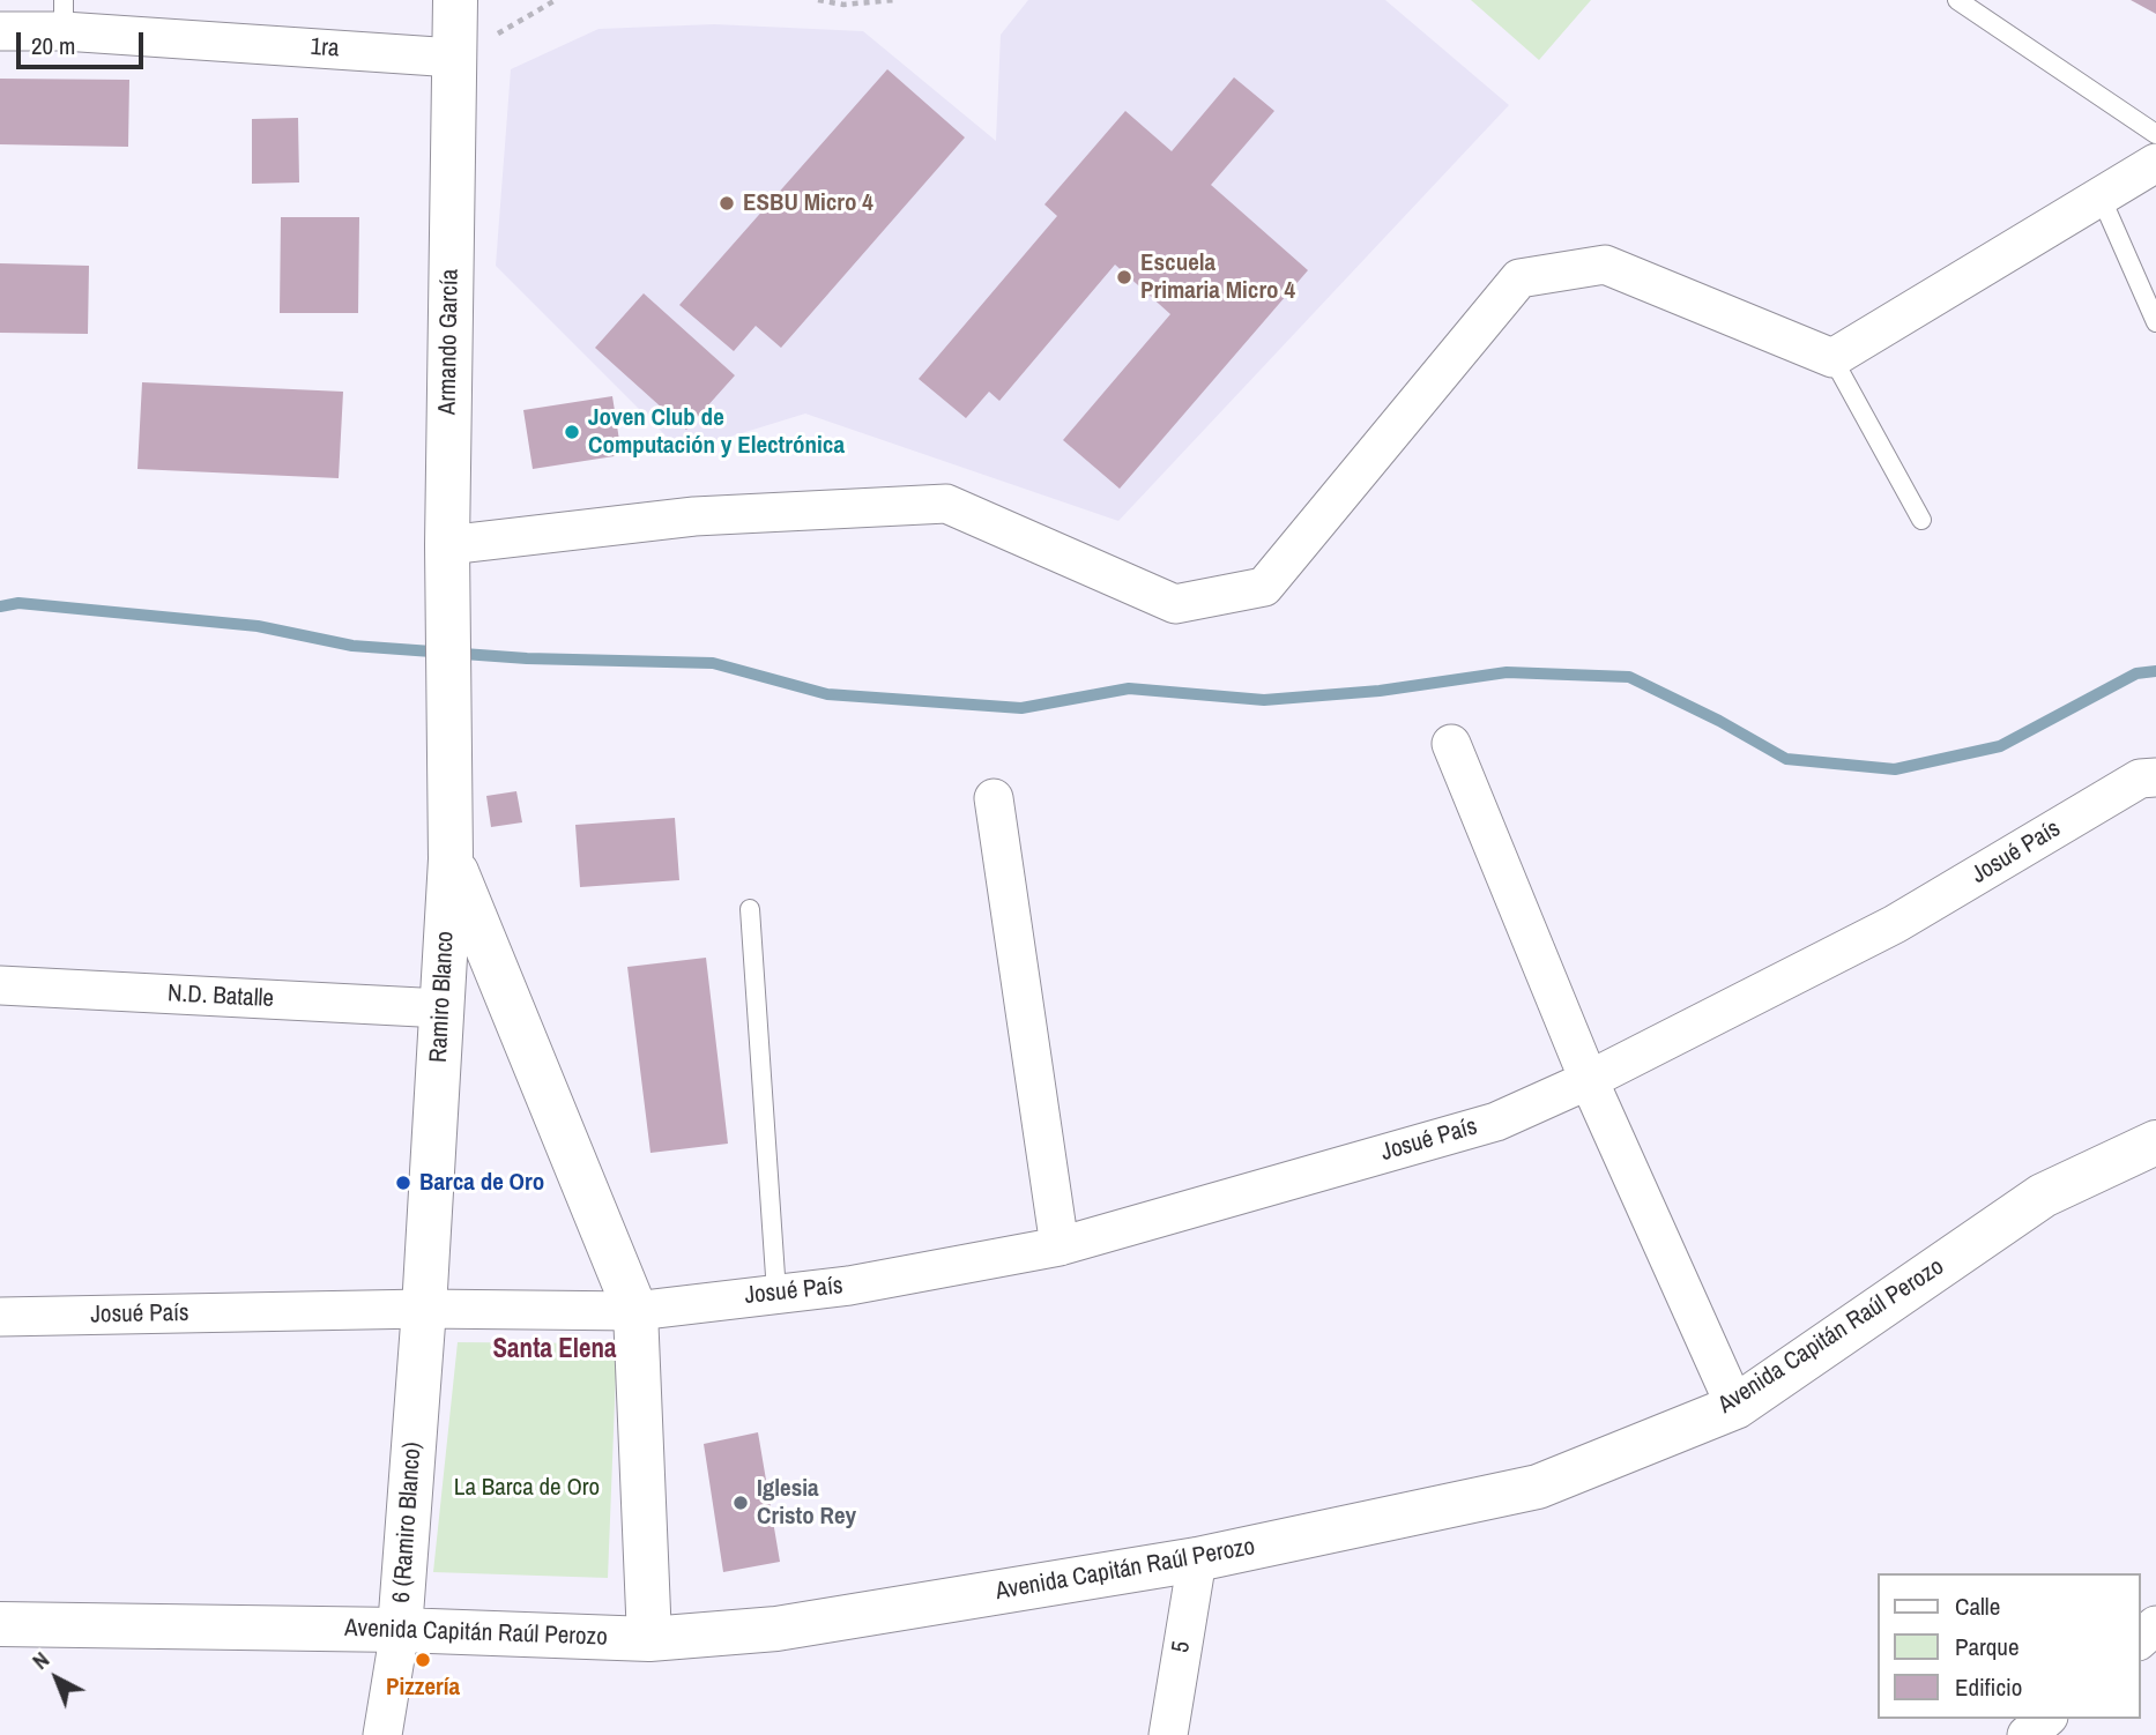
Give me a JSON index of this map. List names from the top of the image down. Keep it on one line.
{"streets":{"main road":["Armando García","Ramiro Blanco","Avenida Capitán Raúl Perozo","6 (Ramiro Blanco)"],"street":["1ra","Josué País","N.D. Batalle","5"]},"crossings":[["1ra","Armando García"],["Armando García","Ramiro Blanco"],["Josué País","Ramiro Blanco"],["Josué País","6 (Ramiro Blanco)"],["N.D. Batalle","Ramiro Blanco"],["Ramiro Blanco","6 (Ramiro Blanco)"],["Avenida Capitán Raúl Perozo","6 (Ramiro Blanco)"],["Avenida Capitán Raúl Perozo","5"]],"districts":["Santa Elena"],"parks":["La Barca de Oro"],"places":["ESBU Micro 4","Escuela Primaria Micro 4","Joven Club de Computación y Electrónica","Barca de Oro","Iglesia Cristo Rey","Pizzería"],"legend":["Calle","Parque","Edificio"],"scale_bar":"20 m","north":"top left"}
